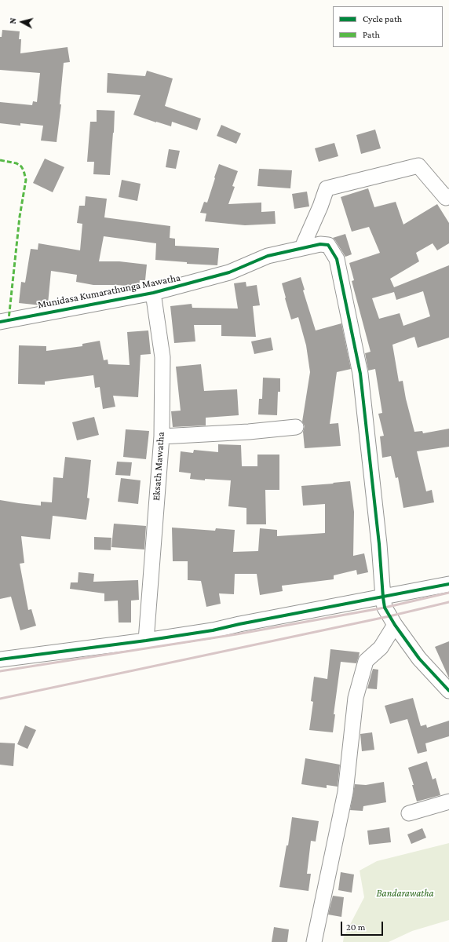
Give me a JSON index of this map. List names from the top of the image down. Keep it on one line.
{"streets":{"street":["Munidasa Kumarathunga Mawatha","Eksath Mawatha"]},"crossings":[["Munidasa Kumarathunga Mawatha","Eksath Mawatha"]],"parks":["Bandarawatha"],"legend":["Cycle path","Path"],"scale_bar":"20 m","north":"left"}
